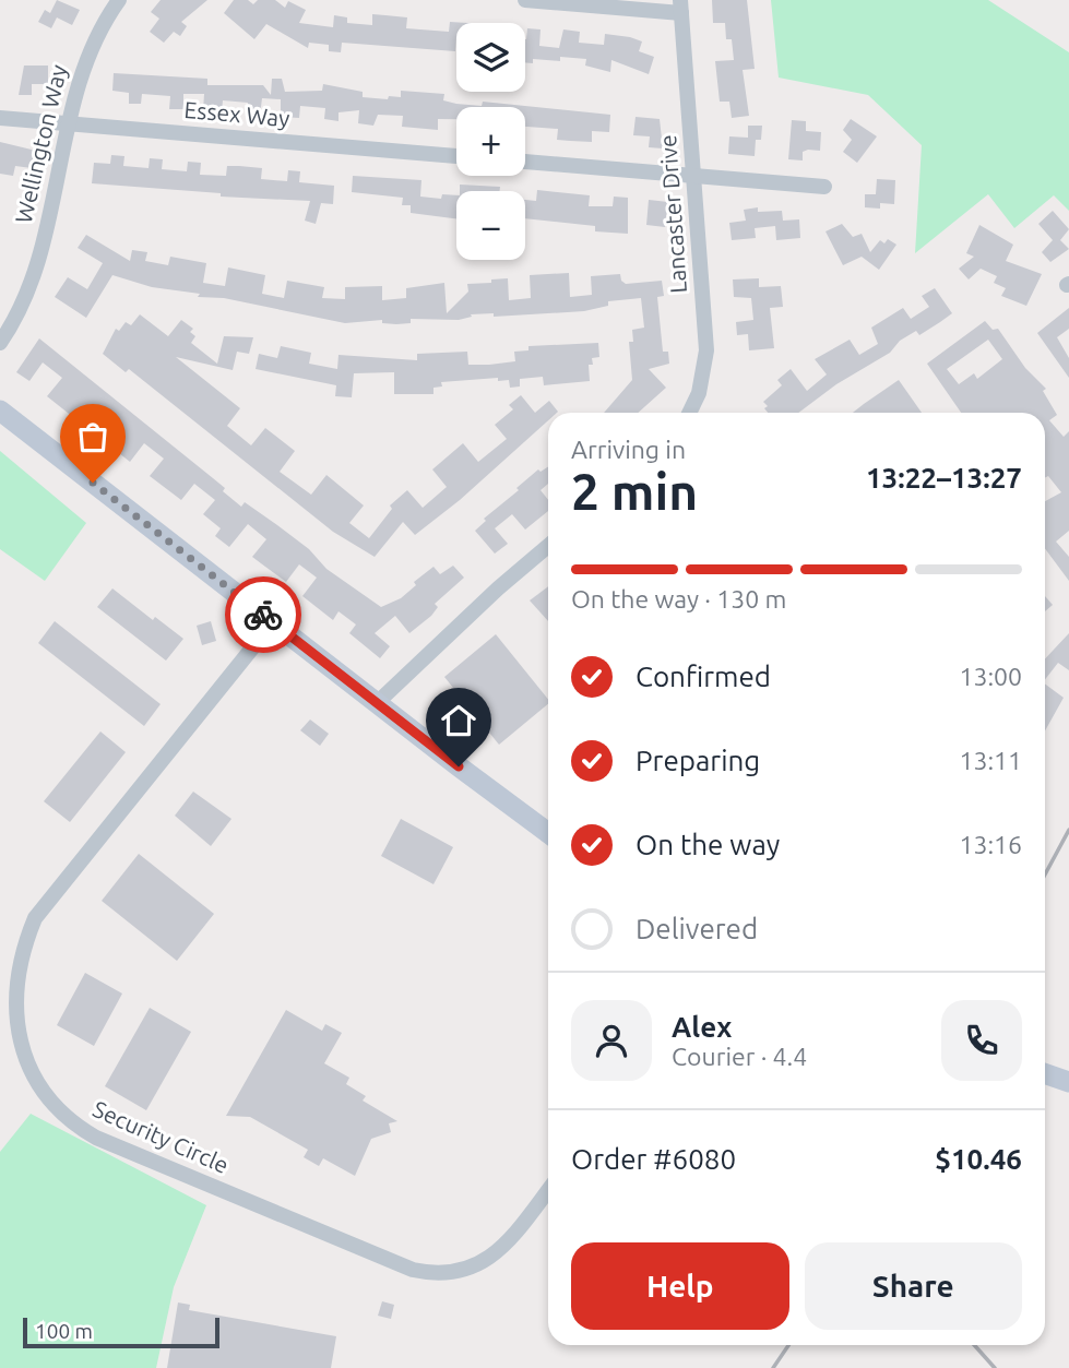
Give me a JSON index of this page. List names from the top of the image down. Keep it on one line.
{"streets":{"street":["Essex Way","Wellington Way","Lancaster Drive","Security Circle"]},"crossings":[["Essex Way","Wellington Way"]],"scale_bar":"100 m","page":{"map_buttons":["+","−"],"heading":["2 min","Arriving in","13:22–13:27"],"panel":["Alex","Courier · 4.4","Order #6080","$10.46"],"bar":"On the way · 130 m","list":[["Confirmed","13:00"],["Preparing","13:11"],["On the way","13:16"],"Delivered"],"buttons":["Help","Share"],"scale":"100 m"}}
